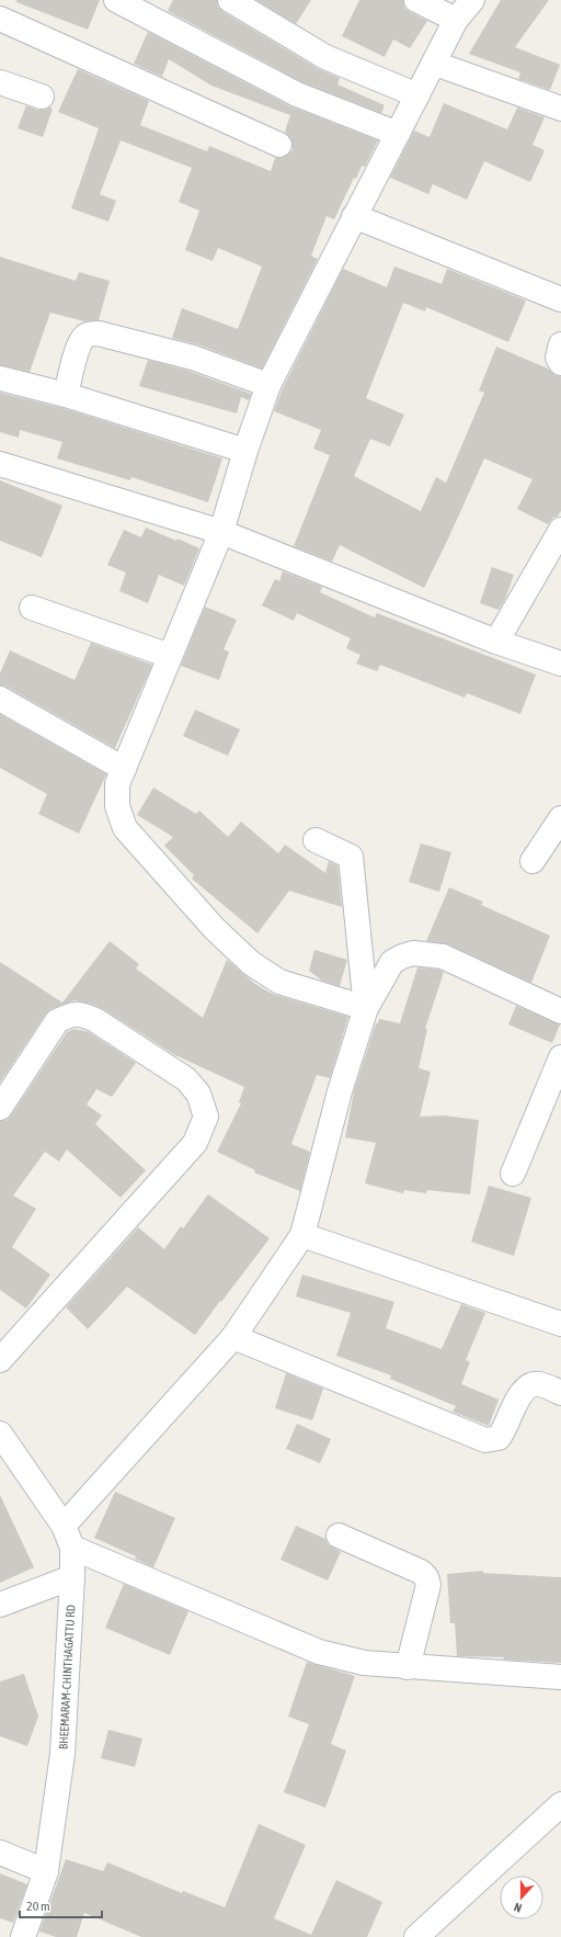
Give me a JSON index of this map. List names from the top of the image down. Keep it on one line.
{"streets":{"street":["BHEEMARAM-CHINTHAGATTU RD"]},"scale_bar":"20 m","north":"bottom"}
